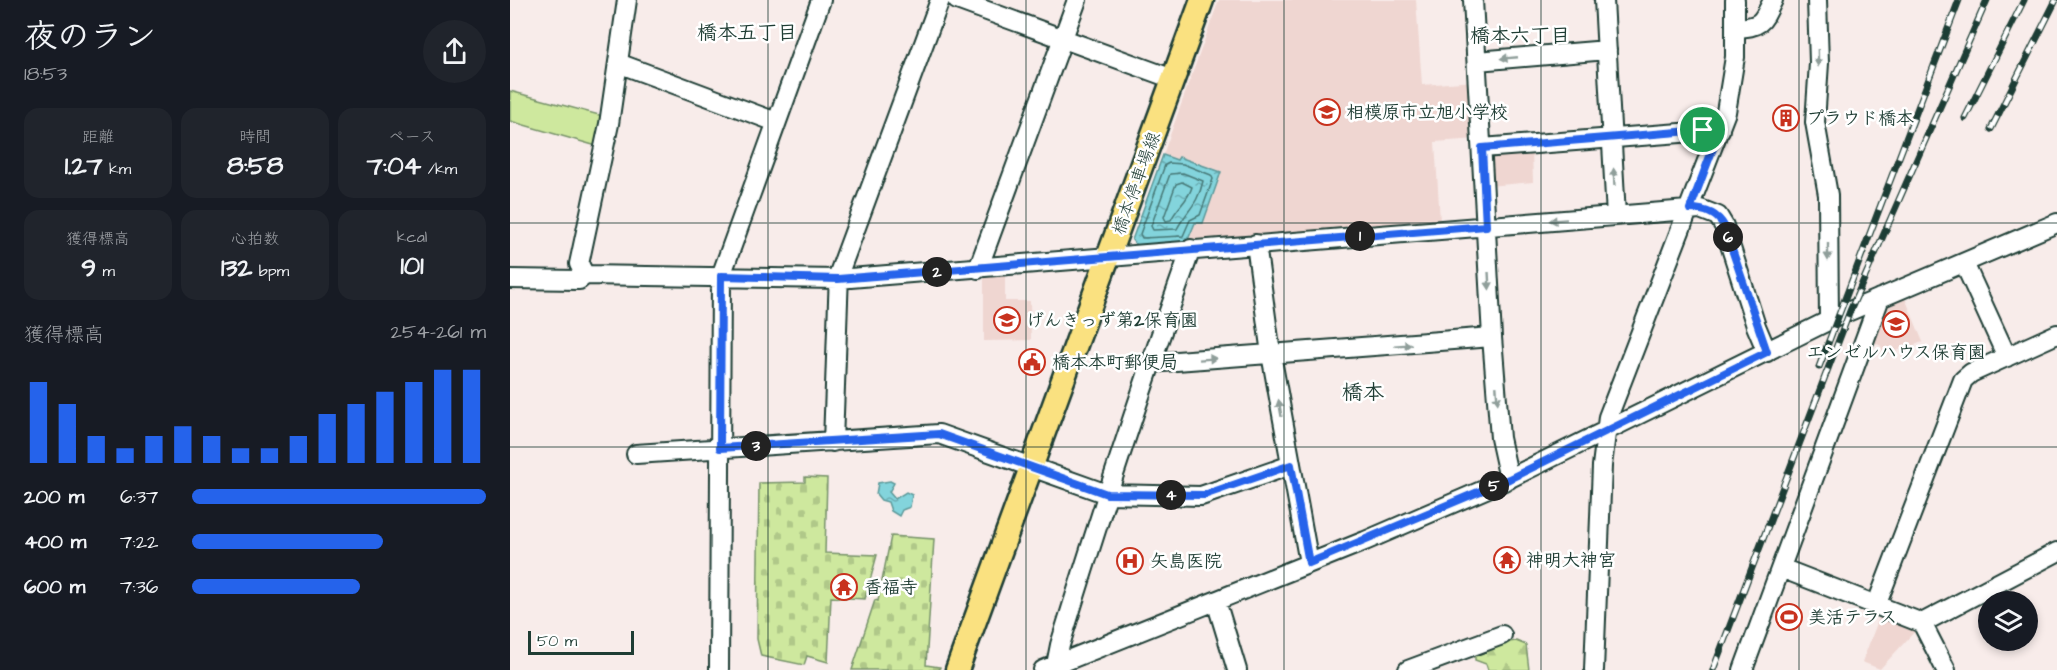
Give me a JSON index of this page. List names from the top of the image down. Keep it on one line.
{"streets":{"main road":["橋本停車場線"]},"districts":["橋本五丁目","橋本六丁目","橋本"],"places":{"school or university":["相模原市立旭小学校","げんきっず第2保育園","エンゼルハウス保育園"],"building":["プラウド橋本"],"public building":["橋本本町郵便局"],"temple":["神明大神宮","香福寺"],"hospital":["矢島医院"],"sports":["美活テラス"]},"scale_bar":"50 m","page":{"heading":["夜のラン","18:53"],"stats":[["距離","1.27 km"],["時間","8:58"],["ペース","7:04 /km"],["獲得標高","9 m"],["心拍数","132 bpm"],["kcal","101"]],"pins":["1","6","2","3","5","4"],"chart":["獲得標高","254–261 m"],"list":[{"name":"200 m","note":"6:37"},{"name":"400 m","note":"7:22"},{"name":"600 m","note":"7:36"}],"scale":"50 m"}}
